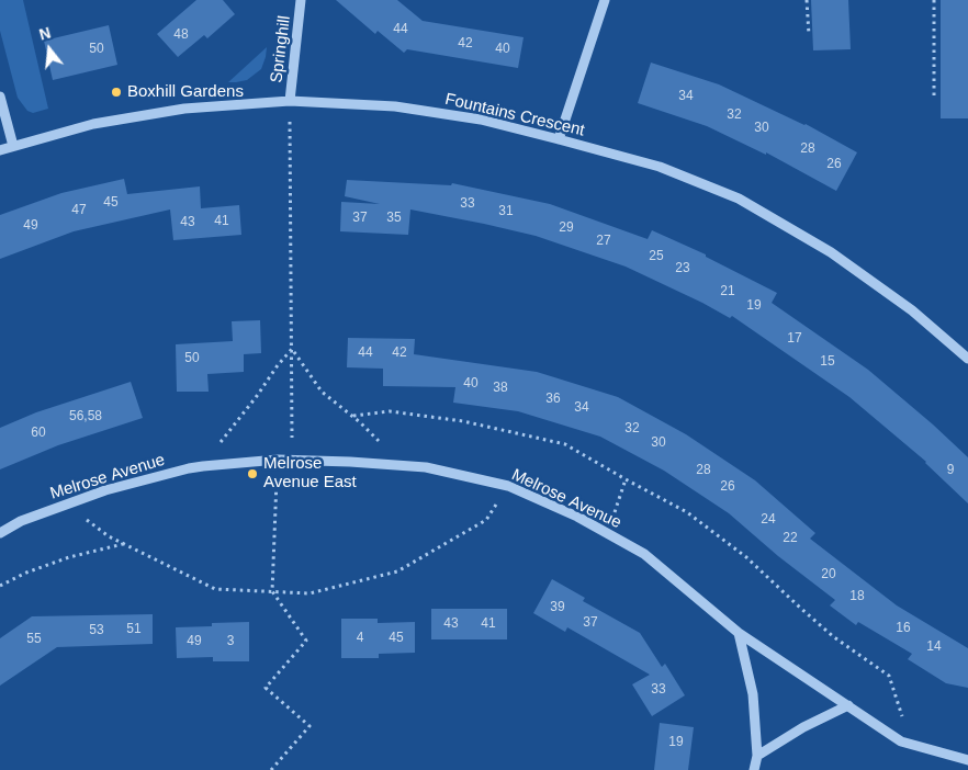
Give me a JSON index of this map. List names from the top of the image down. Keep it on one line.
{"streets":{"street":["Springhill","Fountains Crescent","Melrose Avenue"]},"crossings":[["Springhill","Fountains Crescent"]],"places":["Boxhill Gardens","Melrose Avenue East"],"house_numbers":["44","48","42","50","40","34","32","30","28","26","45","33","47","31","37","35","41","43","49","29","27","25","23","21","19","17","44","42","50","15","40","38","36","34","56,58","32","60","30","28","9","26","24","22","20","18","39","37","43","41","16","51","53","4","45","55","49","3","14","33","19"],"north":"top"}
